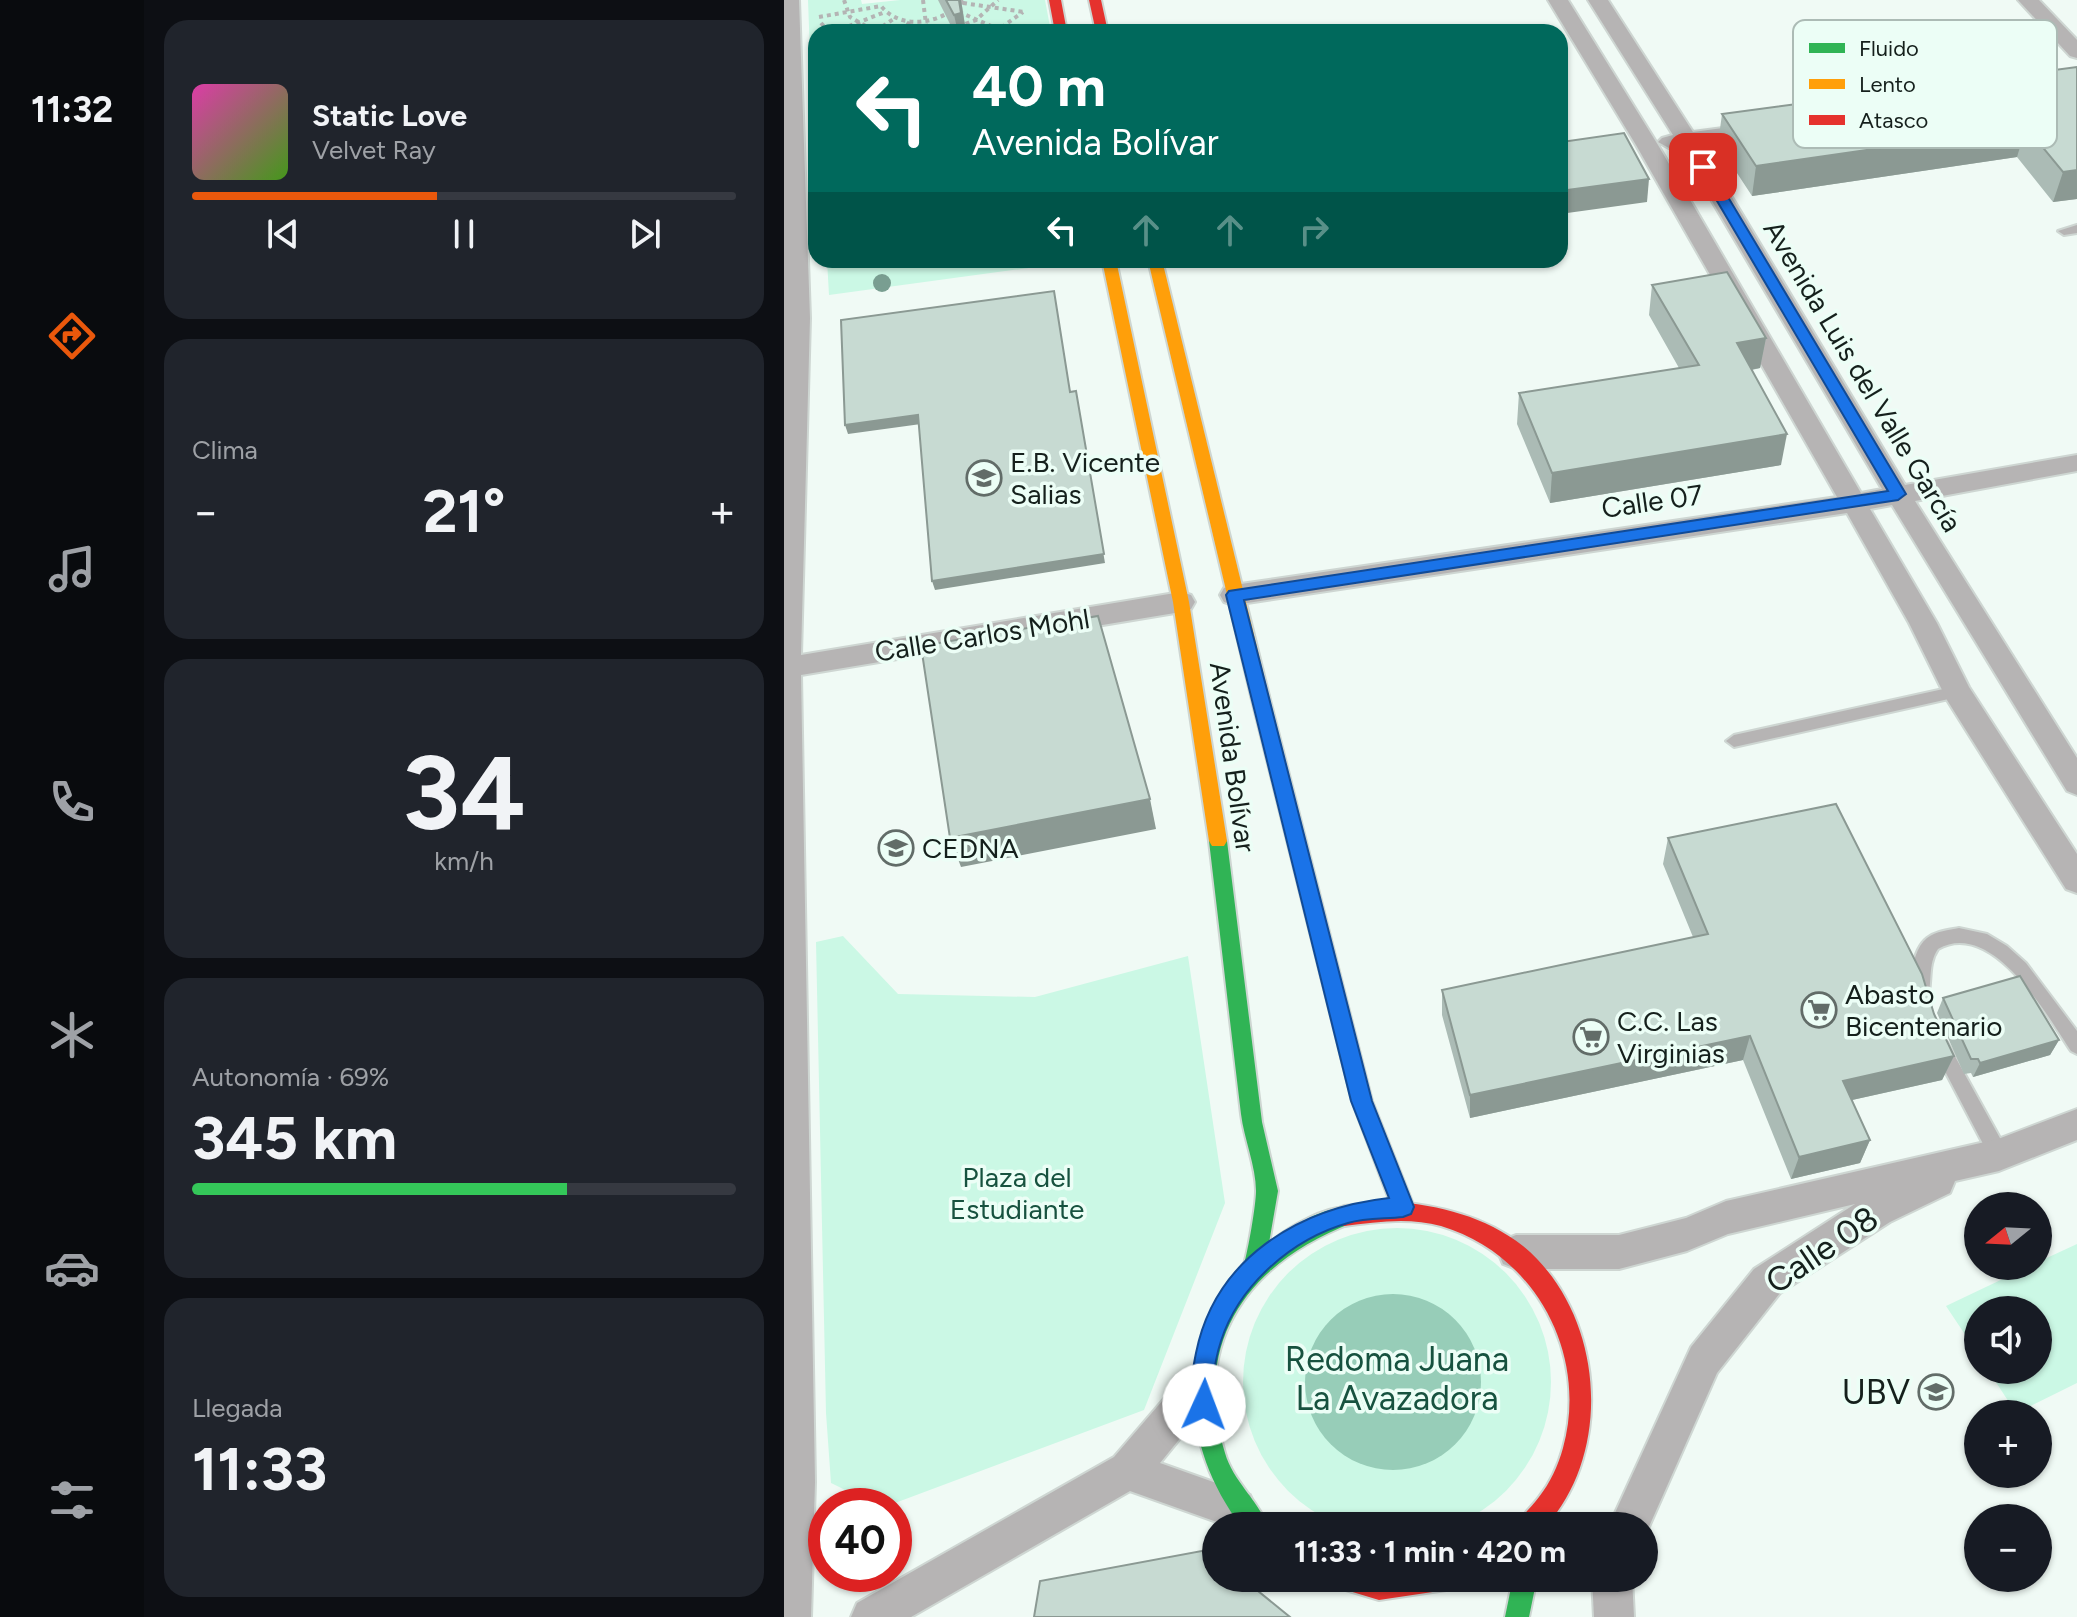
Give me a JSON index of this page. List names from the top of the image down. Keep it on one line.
{"streets":{"street":["Avenida Luis del Valle García","Calle 07","Calle Carlos Mohl","Avenida Bolívar","Calle 08"]},"crossings":[["Avenida Luis del Valle García","Calle 07"],["Calle 07","Avenida Bolívar"],["Calle Carlos Mohl","Avenida Bolívar"]],"parks":["Plaza del Estudiante","Redoma Juana La Avazadora"],"places":{"school or university":["E.B. Vicente Salias","CEDNA","UBV"],"supermarket":["Abasto Bicentenario","C.C. Las Virginias"]},"legend":["Fluido","Lento","Atasco"],"north":"left","page":{"tabs":"11:32","turn":["40 m","Avenida Bolívar"],"song":["Static Love","Velvet Ray"],"tile":["Clima",["34","km/h"],["Autonomía · 69%","345 km"],["Llegada","11:33"]],"heat":["−","21°","+"],"map_buttons":["+","−"],"limit":"40","trip":"11:33 · 1 min · 420 m"}}
